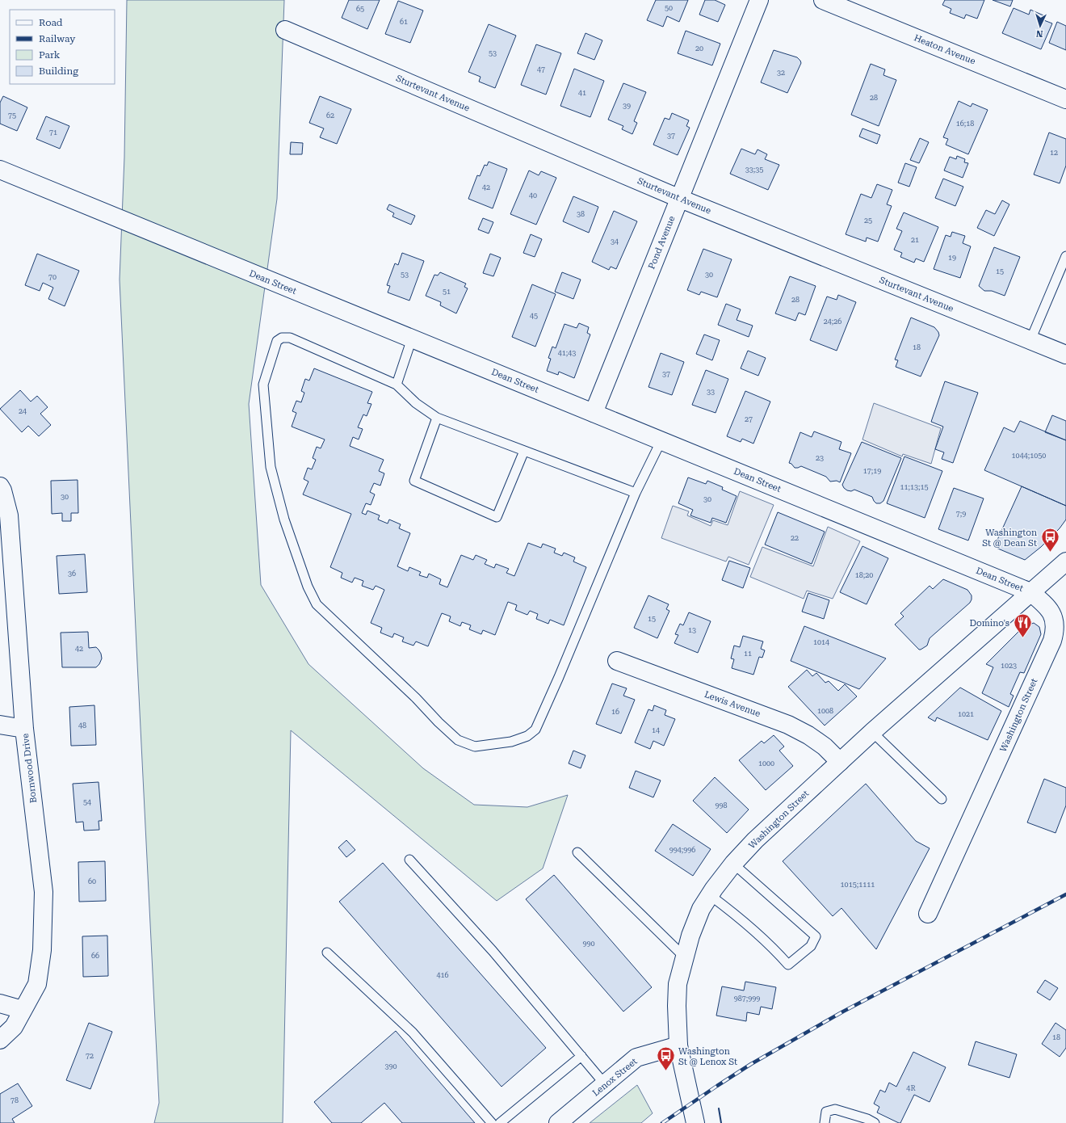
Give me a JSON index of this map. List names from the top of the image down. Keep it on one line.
{"streets":{"street":["Heaton Avenue","Sturtevant Avenue","Pond Avenue","Dean Street","Lewis Avenue","Washington Street","Bornwood Drive","Lenox Street"]},"crossings":[["Sturtevant Avenue","Pond Avenue"],["Pond Avenue","Dean Street"],["Dean Street","Washington Street"],["Lewis Avenue","Washington Street"],["Washington Street","Lenox Street"]],"places":{"bus stop":["Washington St @ Dean St","Washington St @ Lenox St"],"restaurant":["Domino's"]},"house_numbers":["50","65","61","20","53","47","32","41","28","39","75","62","16;18","71","37","12","33;35","42","40","38","25","21","34","19","15","53","30","70","51","28","45","24;26","18","41;43","37","33","24","27","1044;1050","23","17;19","11;13;15","30","30","7;9","22","36","18;20","15","13","1014","42","11","1023","1008","16","1021","48","14","1000","54","998","994;996","60","1015;1111","990","66","416","987;999","18","72","390","4R","78"],"legend":["Road","Railway","Park","Building"],"north":"bottom"}
